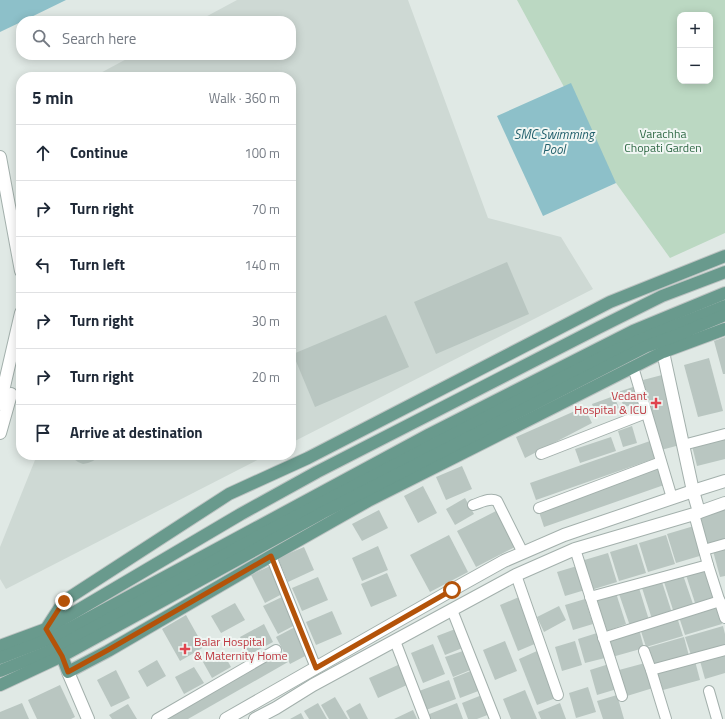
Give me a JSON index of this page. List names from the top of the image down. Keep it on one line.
{"water":["SMC Swimming Pool"],"parks":["Varachha Chopati Garden"],"places":{"health":["Vedant Hospital & ICU","Balar Hospital & Maternity Home"]},"page":{"map_buttons":["+","−"],"search":"Search here","heading":["5 min","Walk · 360 m"],"list":[["Continue","100 m"],["Turn right","70 m"],["Turn left","140 m"],["Turn right","30 m"],["Turn right","20 m"],"Arrive at destination"]}}
